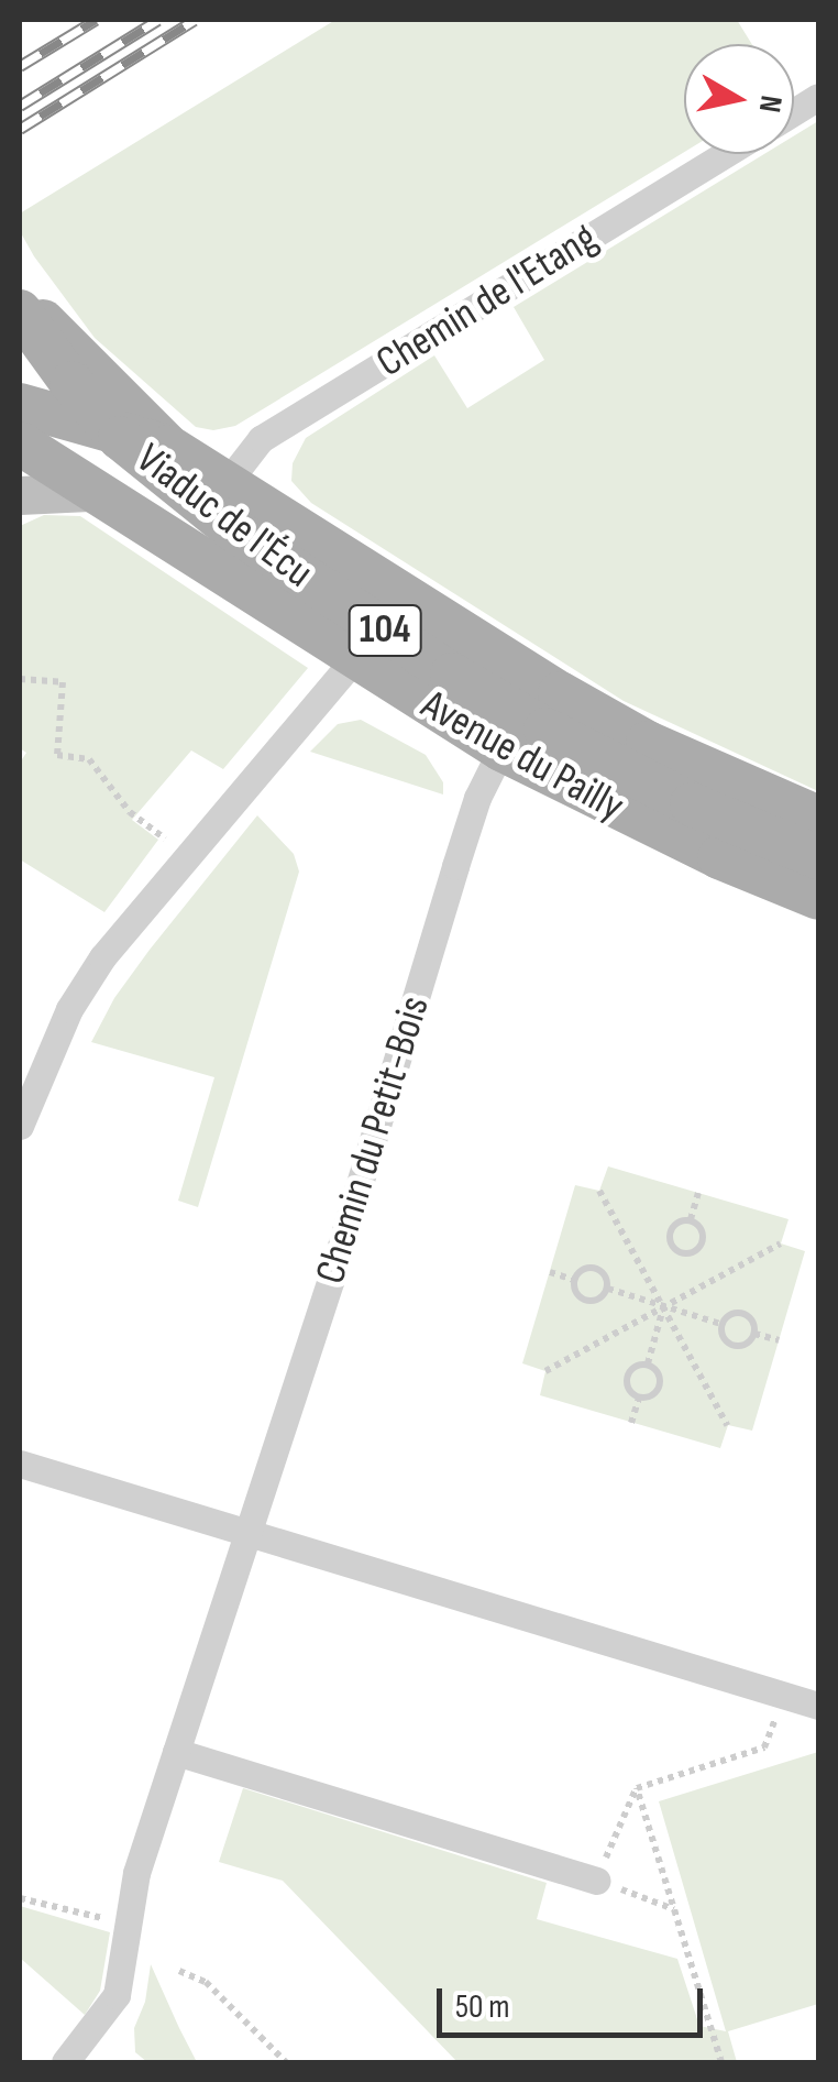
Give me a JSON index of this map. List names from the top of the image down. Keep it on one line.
{"streets":{"main road":["Viaduc de l'Écu","104","Avenue du Pailly"],"street":["Chemin de l'Etang","Chemin du Petit-Bois"]},"crossings":[["Chemin de l'Etang","Avenue du Pailly"],["104","Avenue du Pailly"],["Avenue du Pailly","Chemin du Petit-Bois"]],"scale_bar":"50 m","north":"right"}
